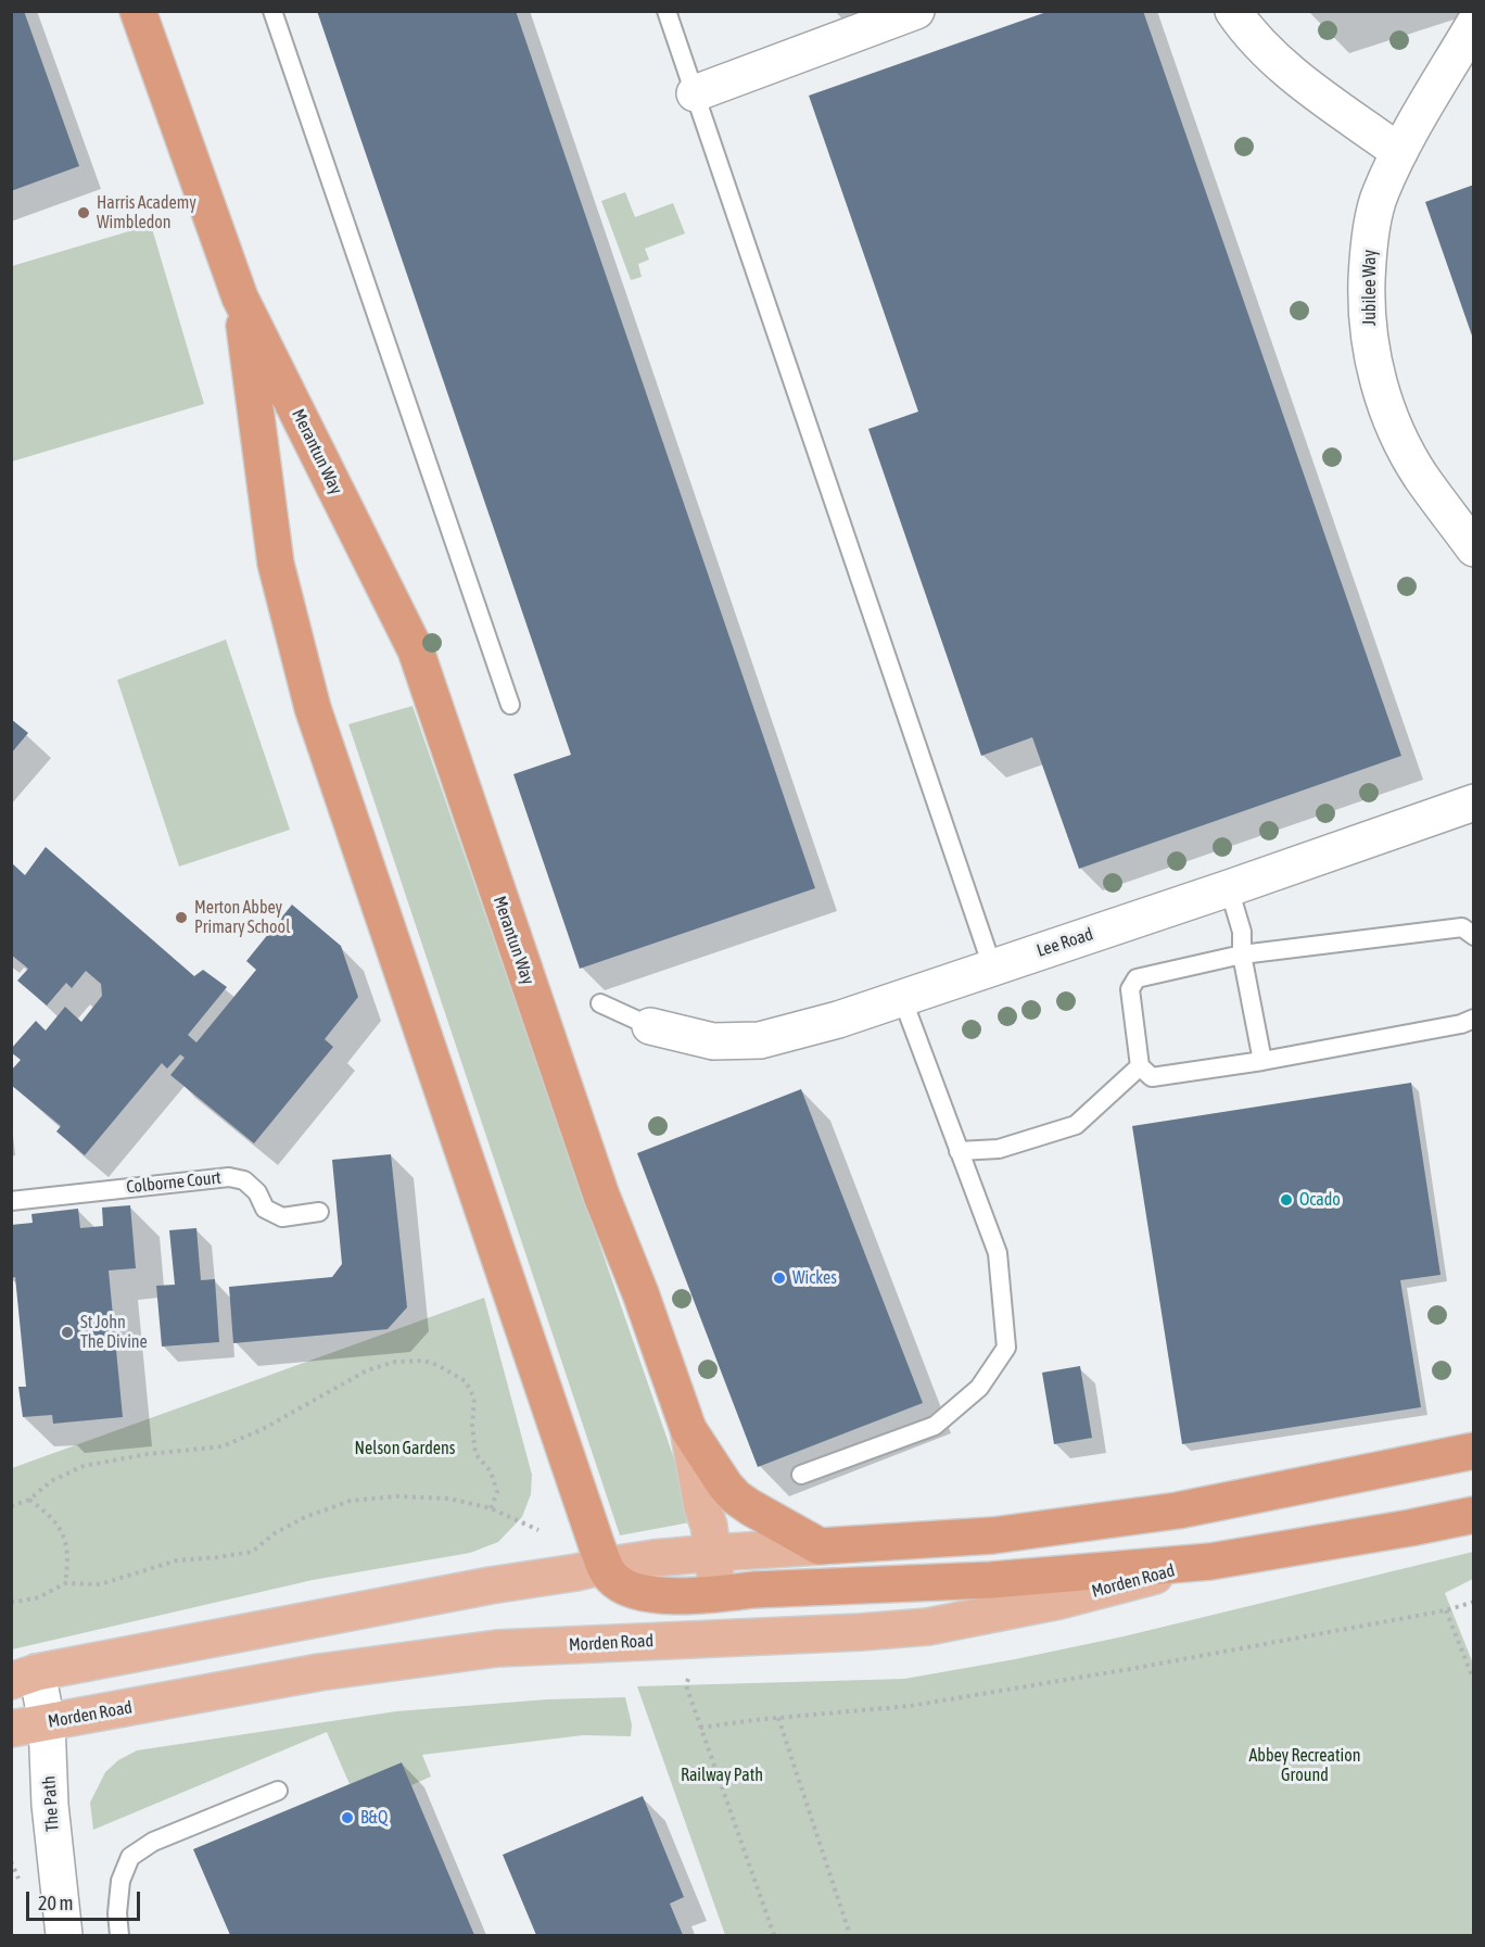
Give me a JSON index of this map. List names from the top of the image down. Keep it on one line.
{"streets":{"highway":["Merantun Way","Morden Road"],"street":["Jubilee Way","Lee Road","The Path"],"lane":["Colborne Court"]},"crossings":[["Merantun Way","Morden Road"],["Morden Road","The Path"]],"parks":["Nelson Gardens","Abbey Recreation Ground","Railway Path"],"places":["Harris Academy Wimbledon","Merton Abbey Primary School","Ocado","Wickes","St John The Divine","B&Q"],"scale_bar":"20 m"}
